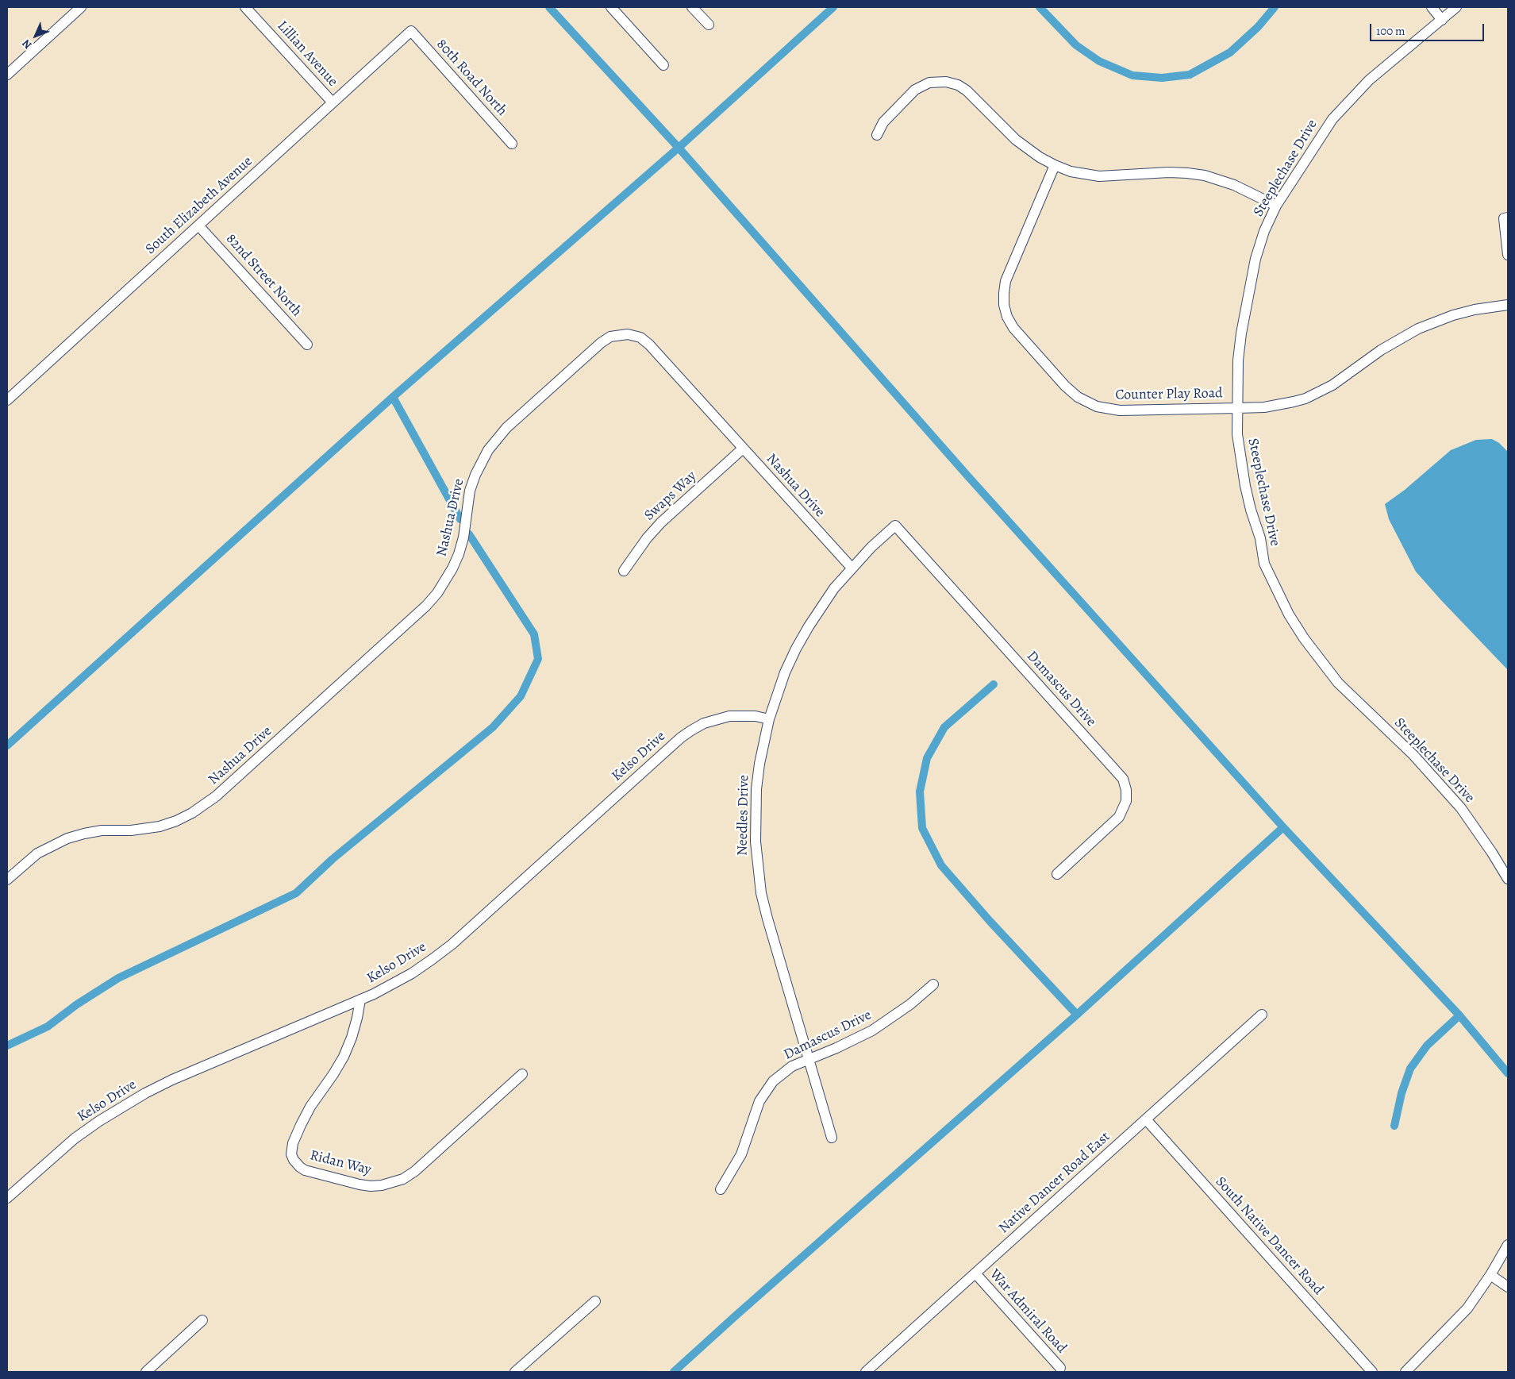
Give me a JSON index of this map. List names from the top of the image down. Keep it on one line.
{"streets":{"street":["Lillian Avenue","80th Road North","Steeplechase Drive","South Elizabeth Avenue","82nd Street North","Counter Play Road","Nashua Drive","Swaps Way","Damascus Drive","Kelso Drive","Needles Drive","Ridan Way","Native Dancer Road East","South Native Dancer Road","War Admiral Road"]},"crossings":[["Lillian Avenue","South Elizabeth Avenue"],["80th Road North","South Elizabeth Avenue"],["Steeplechase Drive","Counter Play Road"],["South Elizabeth Avenue","82nd Street North"],["Nashua Drive","Swaps Way"],["Nashua Drive","Needles Drive"],["Damascus Drive","Needles Drive"],["Kelso Drive","Needles Drive"],["Kelso Drive","Ridan Way"],["Native Dancer Road East","South Native Dancer Road"],["Native Dancer Road East","War Admiral Road"]],"scale_bar":"100 m","north":"bottom left"}
